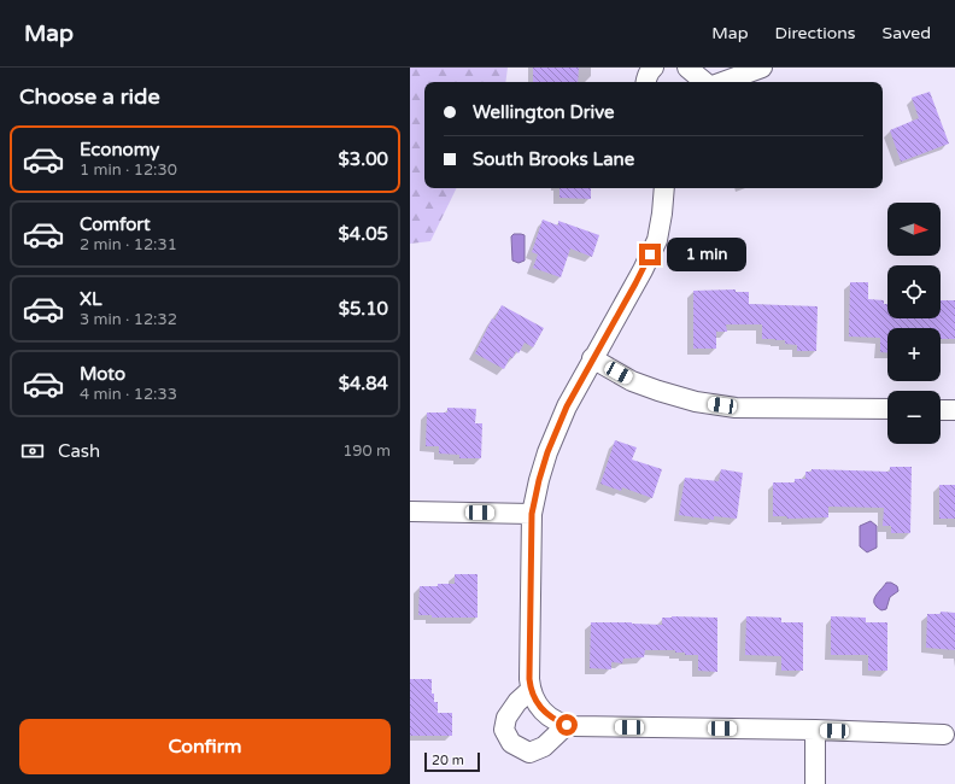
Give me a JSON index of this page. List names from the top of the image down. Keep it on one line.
{"scale_bar":"20 m","north":"right","page":{"header":"Map","nav":["Map","Directions","Saved"],"heading":"Choose a ride","banner":["Wellington Drive","South Brooks Lane"],"list":[{"name":"Economy","note":"1 min · 12:30","value":"$3.00"},{"name":"Comfort","note":"2 min · 12:31","value":"$4.05"},{"name":"XL","note":"3 min · 12:32","value":"$5.10"},{"name":"Moto","note":"4 min · 12:33","value":"$4.84"}],"map_buttons":["+","−"],"bubble":"1 min","pay":["Cash","190 m"],"buttons":"Confirm","scale":"20 m"}}
